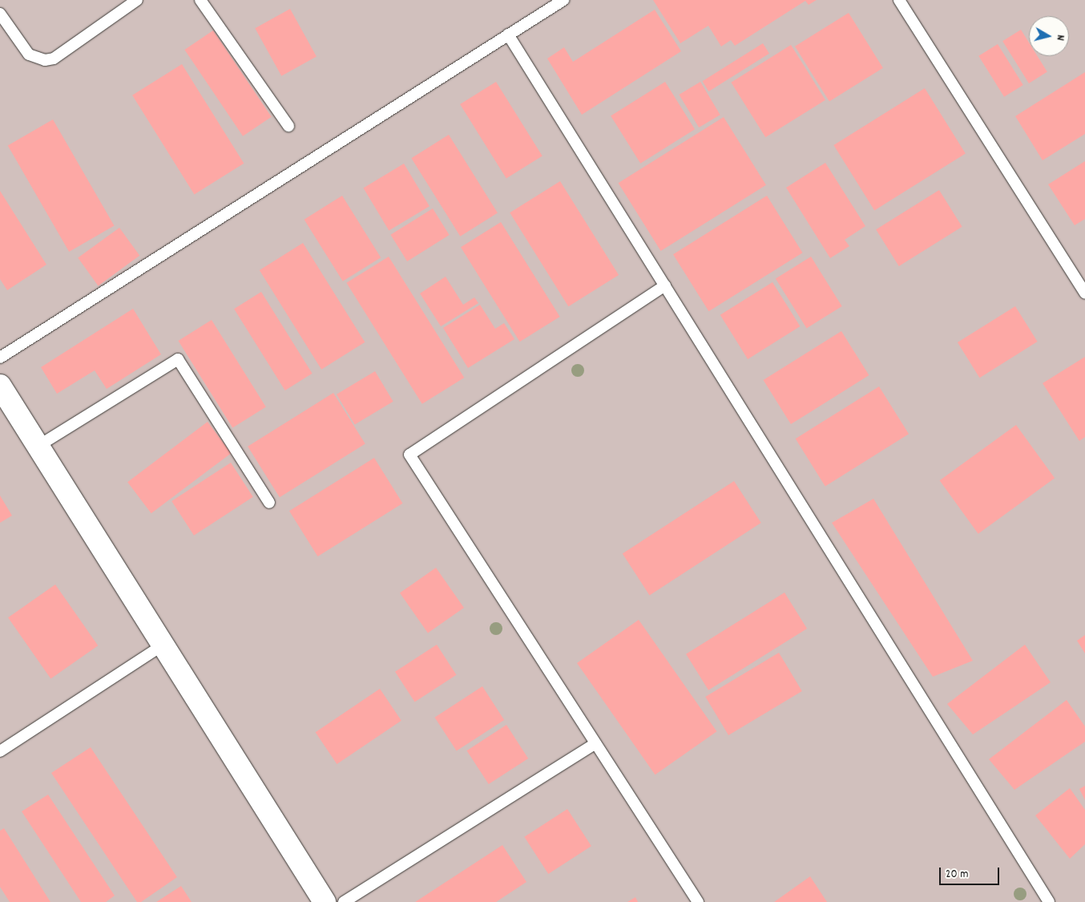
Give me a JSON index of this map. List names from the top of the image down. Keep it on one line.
{"scale_bar":"20 m","north":"right"}
